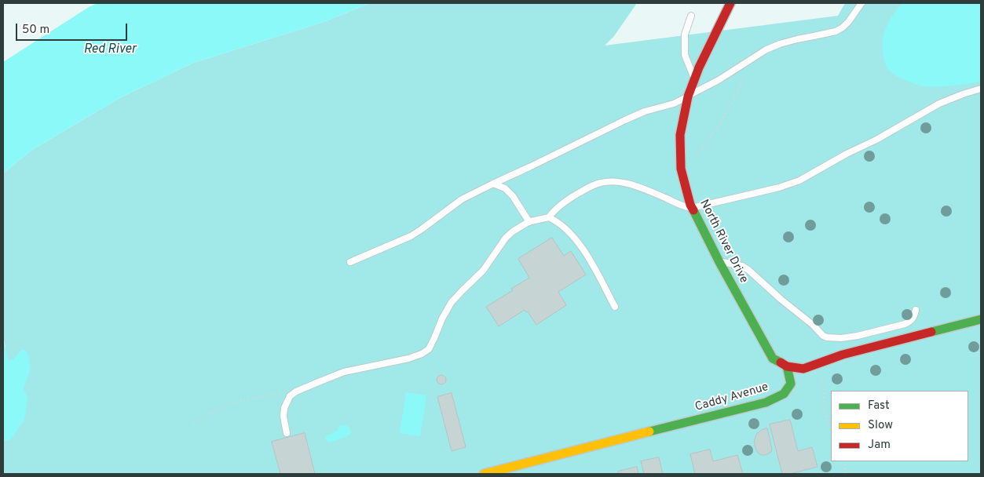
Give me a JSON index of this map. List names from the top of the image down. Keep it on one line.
{"streets":{"street":["North River Drive","Caddy Avenue"]},"crossings":[["North River Drive","Caddy Avenue"]],"water":["Red River"],"legend":["Fast","Slow","Jam"],"scale_bar":"50 m"}
